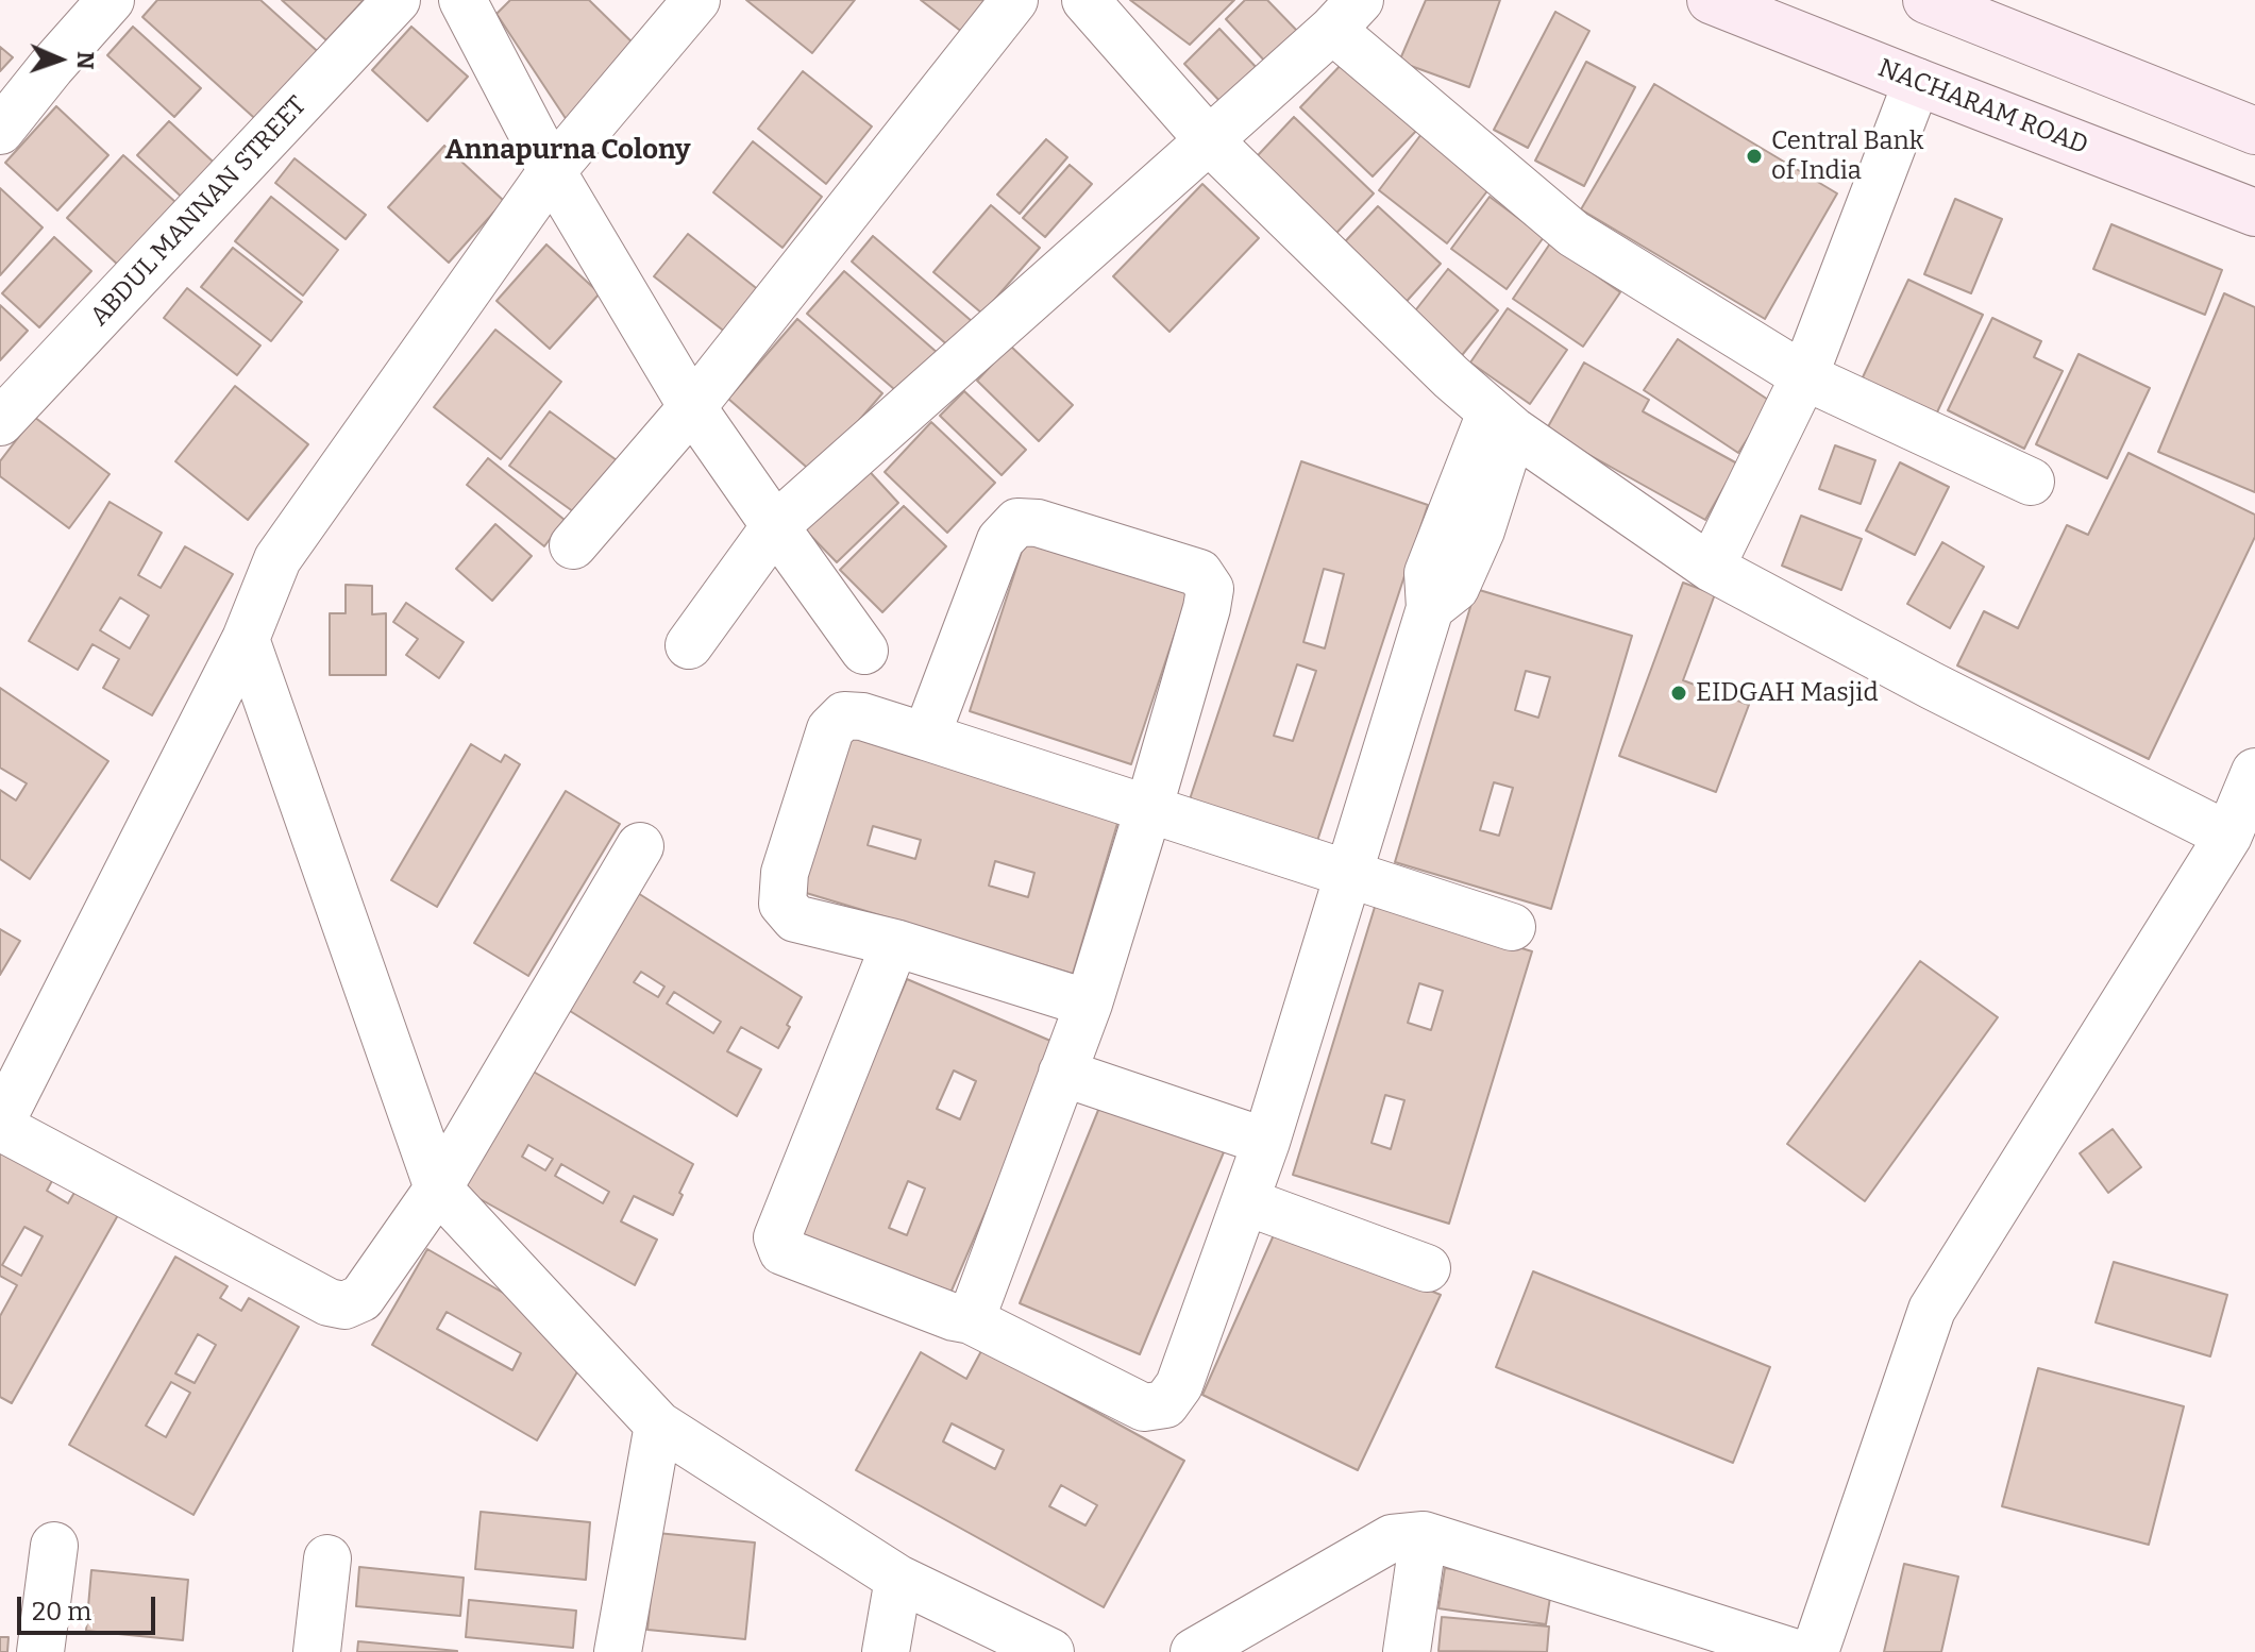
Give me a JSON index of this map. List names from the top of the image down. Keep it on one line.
{"streets":{"main road":["NACHARAM ROAD"],"street":["ABDUL MANNAN STREET"]},"districts":["Annapurna Colony"],"places":["Central Bank of India","EIDGAH Masjid"],"scale_bar":"20 m","north":"right"}
